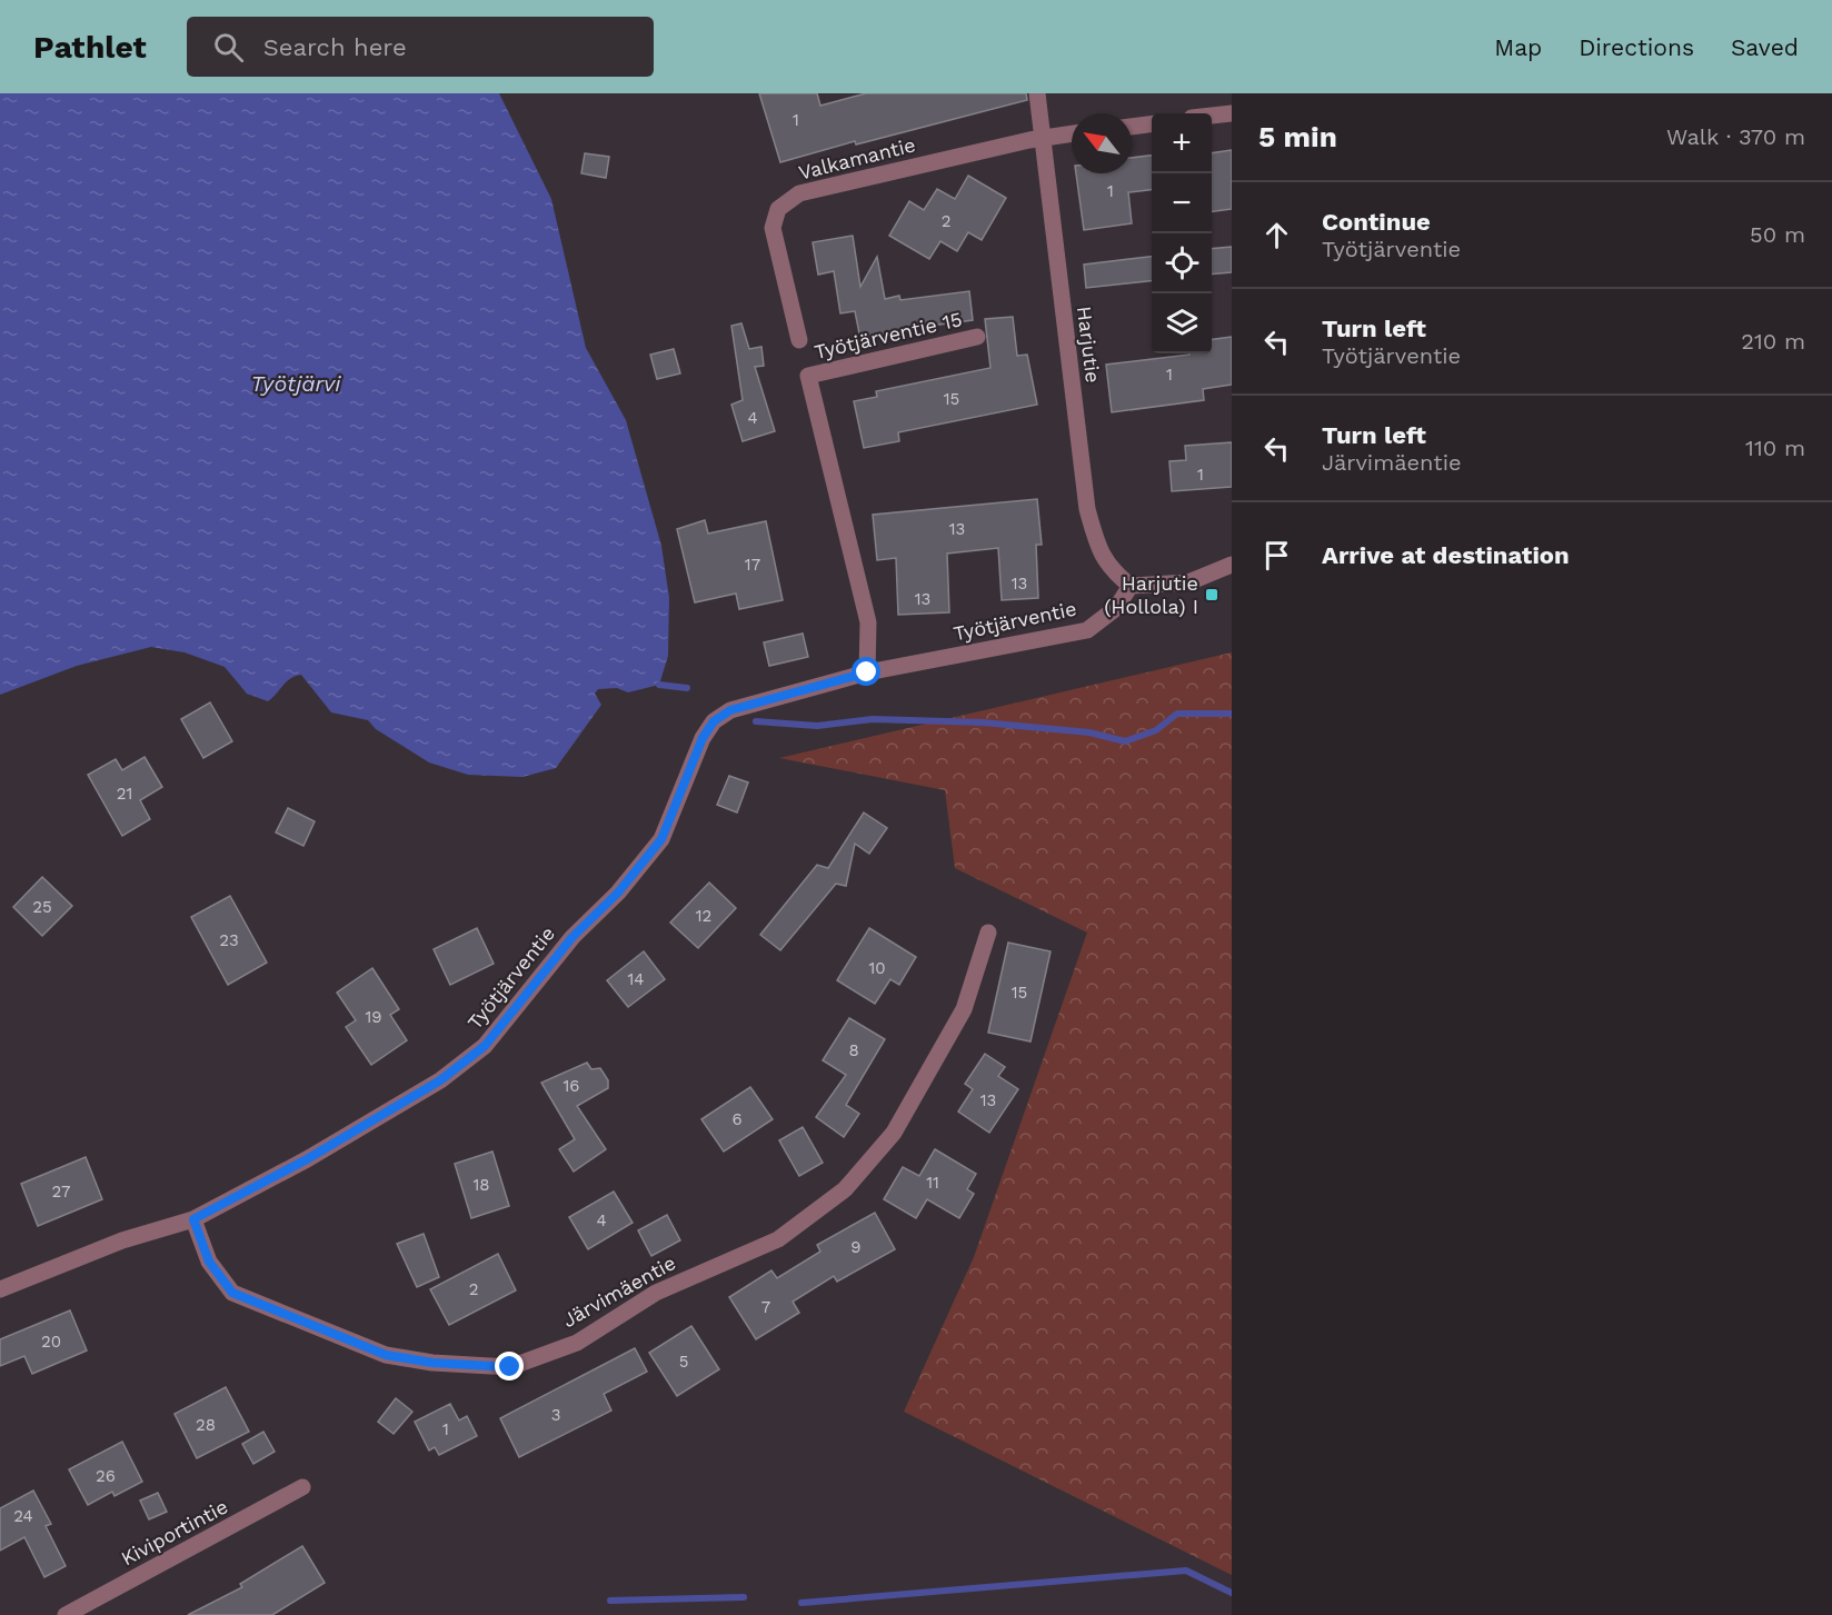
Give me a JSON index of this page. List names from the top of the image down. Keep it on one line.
{"streets":{"street":["Valkamantie","Työtjärventie 15","Harjutie","Työtjärventie","Järvimäentie","Kiviportintie"]},"crossings":[["Valkamantie","Harjutie"],["Työtjärventie 15","Työtjärventie"],["Harjutie","Työtjärventie"],["Työtjärventie","Järvimäentie"]],"water":["Työtjärvi"],"places":{"transit":["Harjutie (Hollola) I"]},"house_numbers":["1","1","2","1","15","4","1","13","17","13","13","21","25","12","23","10","14","15","19","8","16","13","6","11","18","27","4","9","2","7","20","5","3","28","1","26","24"],"north":"top left","page":{"header":"Pathlet","search":"Search here","nav":["Map","Directions","Saved"],"heading":["5 min","Walk · 370 m"],"map_buttons":["+","−"],"list":[["Continue","Työtjärventie","50 m"],["Turn left","Työtjärventie","210 m"],["Turn left","Järvimäentie","110 m"],"Arrive at destination"]}}
